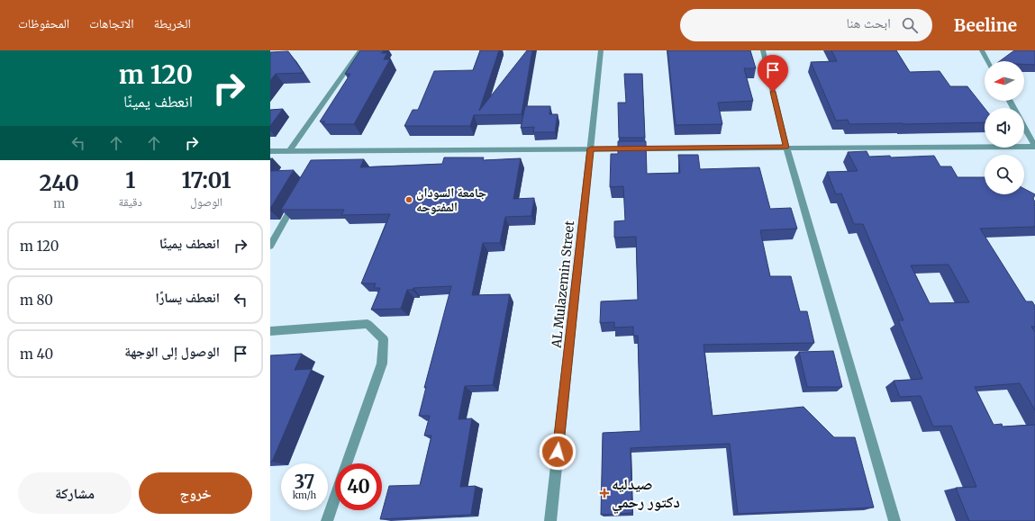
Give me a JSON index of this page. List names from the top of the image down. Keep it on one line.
{"streets":{"street":["AL Mulazemin Street"]},"places":{"other":["جامعة السودان المفتوحه"],"health":["صيدليه دكتور رحمي"]},"north":"left","page":{"header":"Beeline","search":"ابحث هنا","nav":["الخريطة","الاتجاهات","المحفوظات"],"turn":["120 m","انعطف يمينًا"],"eta":["17:01","الوصول","1","دقيقة","240","m"],"list":[{"name":"انعطف يمينًا","value":"120 m"},{"name":"انعطف يسارًا","value":"80 m"},{"name":"الوصول إلى الوجهة","value":"40 m"}],"speed":"37 km/h","limit":"40","buttons":["خروج","مشاركة"]}}
